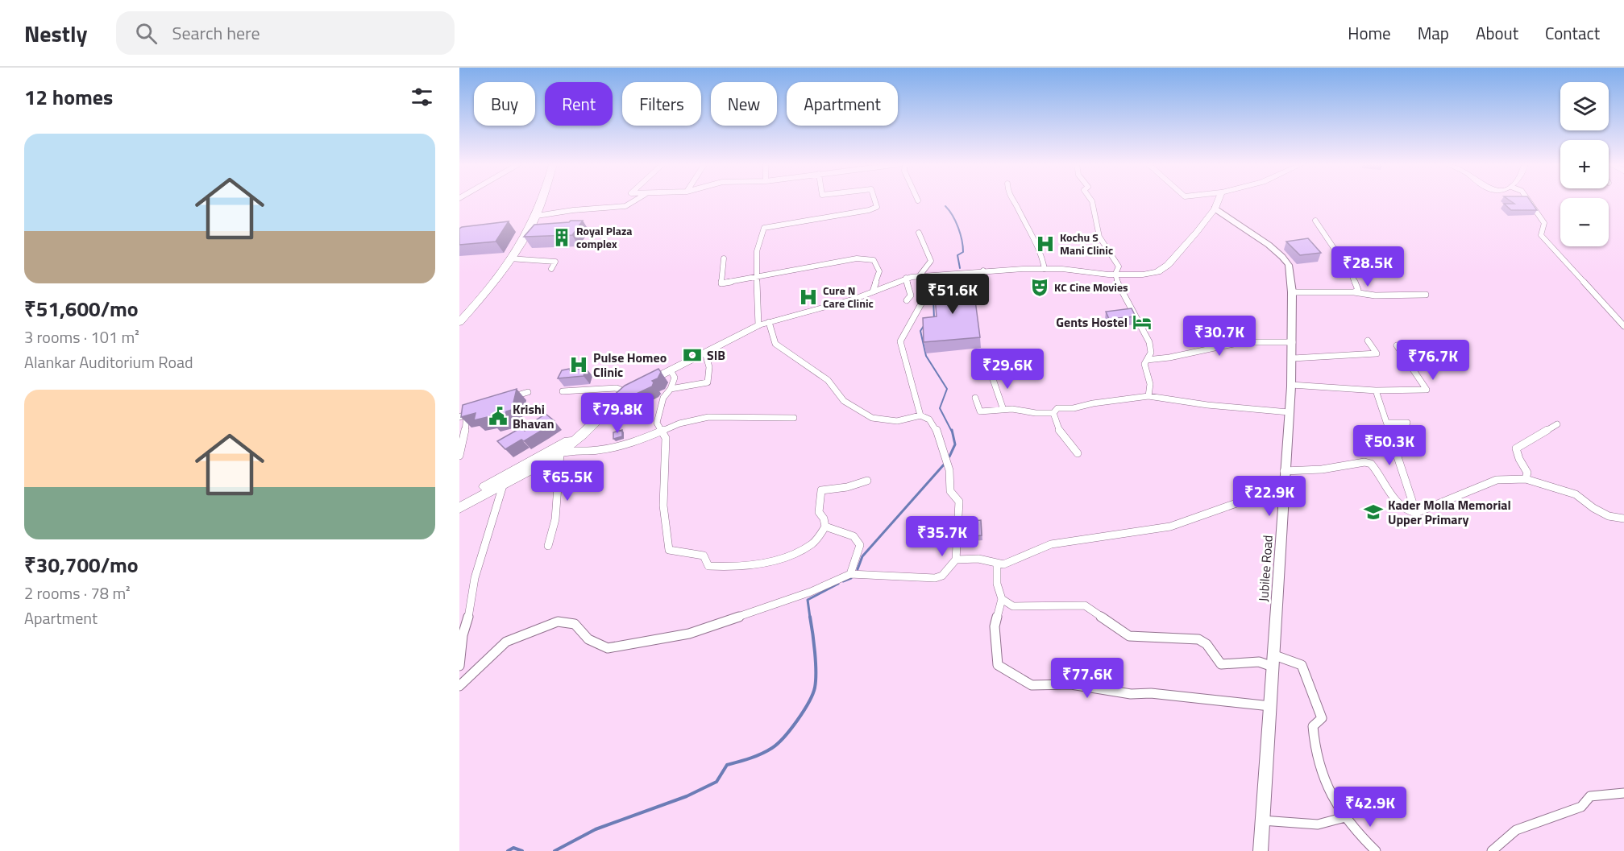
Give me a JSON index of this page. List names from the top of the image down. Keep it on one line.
{"streets":{"main road":["Jubilee Road"]},"places":{"building":["Royal Plaza complex"],"hospital":["Kochu S Mani Clinic","Cure N Care Clinic","Pulse Homeo Clinic"],"theatre":["KC Cine Movies"],"hotel":["Gents Hostel"],"bank":["SIB"],"public building":["Krishi Bhavan"],"school or university":["Kader Molla Memorial Upper Primary"]},"page":{"header":"Nestly","search":"Search here","nav":["Home","Map","About","Contact"],"heading":"12 homes","map_buttons":["+","−"],"chip":["Buy","Rent","Filters","New","Apartment"],"list":[{"name":"₹51,600/mo","note":"3 rooms · 101 m² · Alankar Auditorium Road"},{"name":"₹30,700/mo","note":"2 rooms · 78 m² · Apartment"}],"price":["₹28.5K","₹51.6K","₹30.7K","₹76.7K","₹29.6K","₹79.8K","₹50.3K","₹65.5K","₹22.9K","₹35.7K","₹77.6K","₹42.9K"]}}
